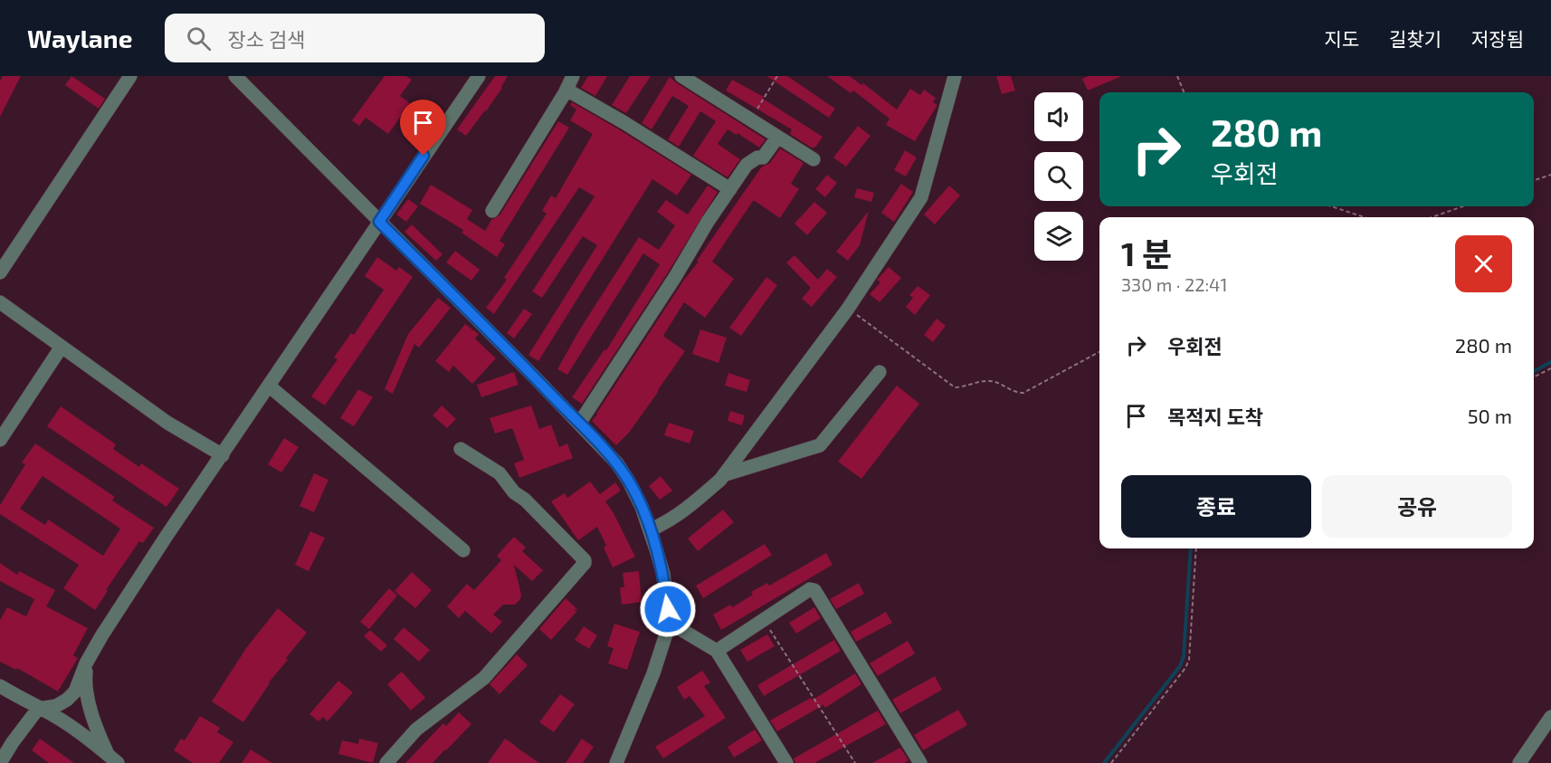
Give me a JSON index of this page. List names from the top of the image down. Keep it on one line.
{"page":{"header":"Waylane","search":"장소 검색","nav":["지도","길찾기","저장됨"],"turn":["280 m","우회전"],"heading":["1 분","330 m · 22:41"],"list":[{"name":"우회전","value":"280 m"},{"name":"목적지 도착","value":"50 m"}],"buttons":["종료","공유"]}}
